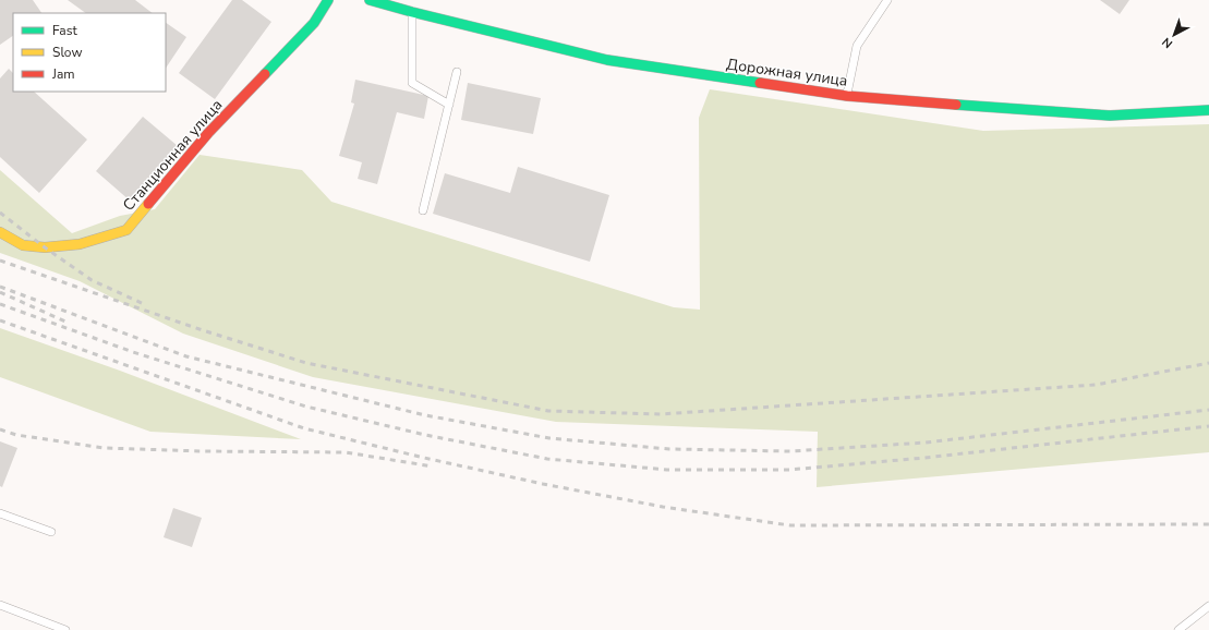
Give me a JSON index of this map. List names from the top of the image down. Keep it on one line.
{"streets":{"street":["Дорожная улица","Станционная улица"]},"legend":["Fast","Slow","Jam"],"north":"bottom left"}
